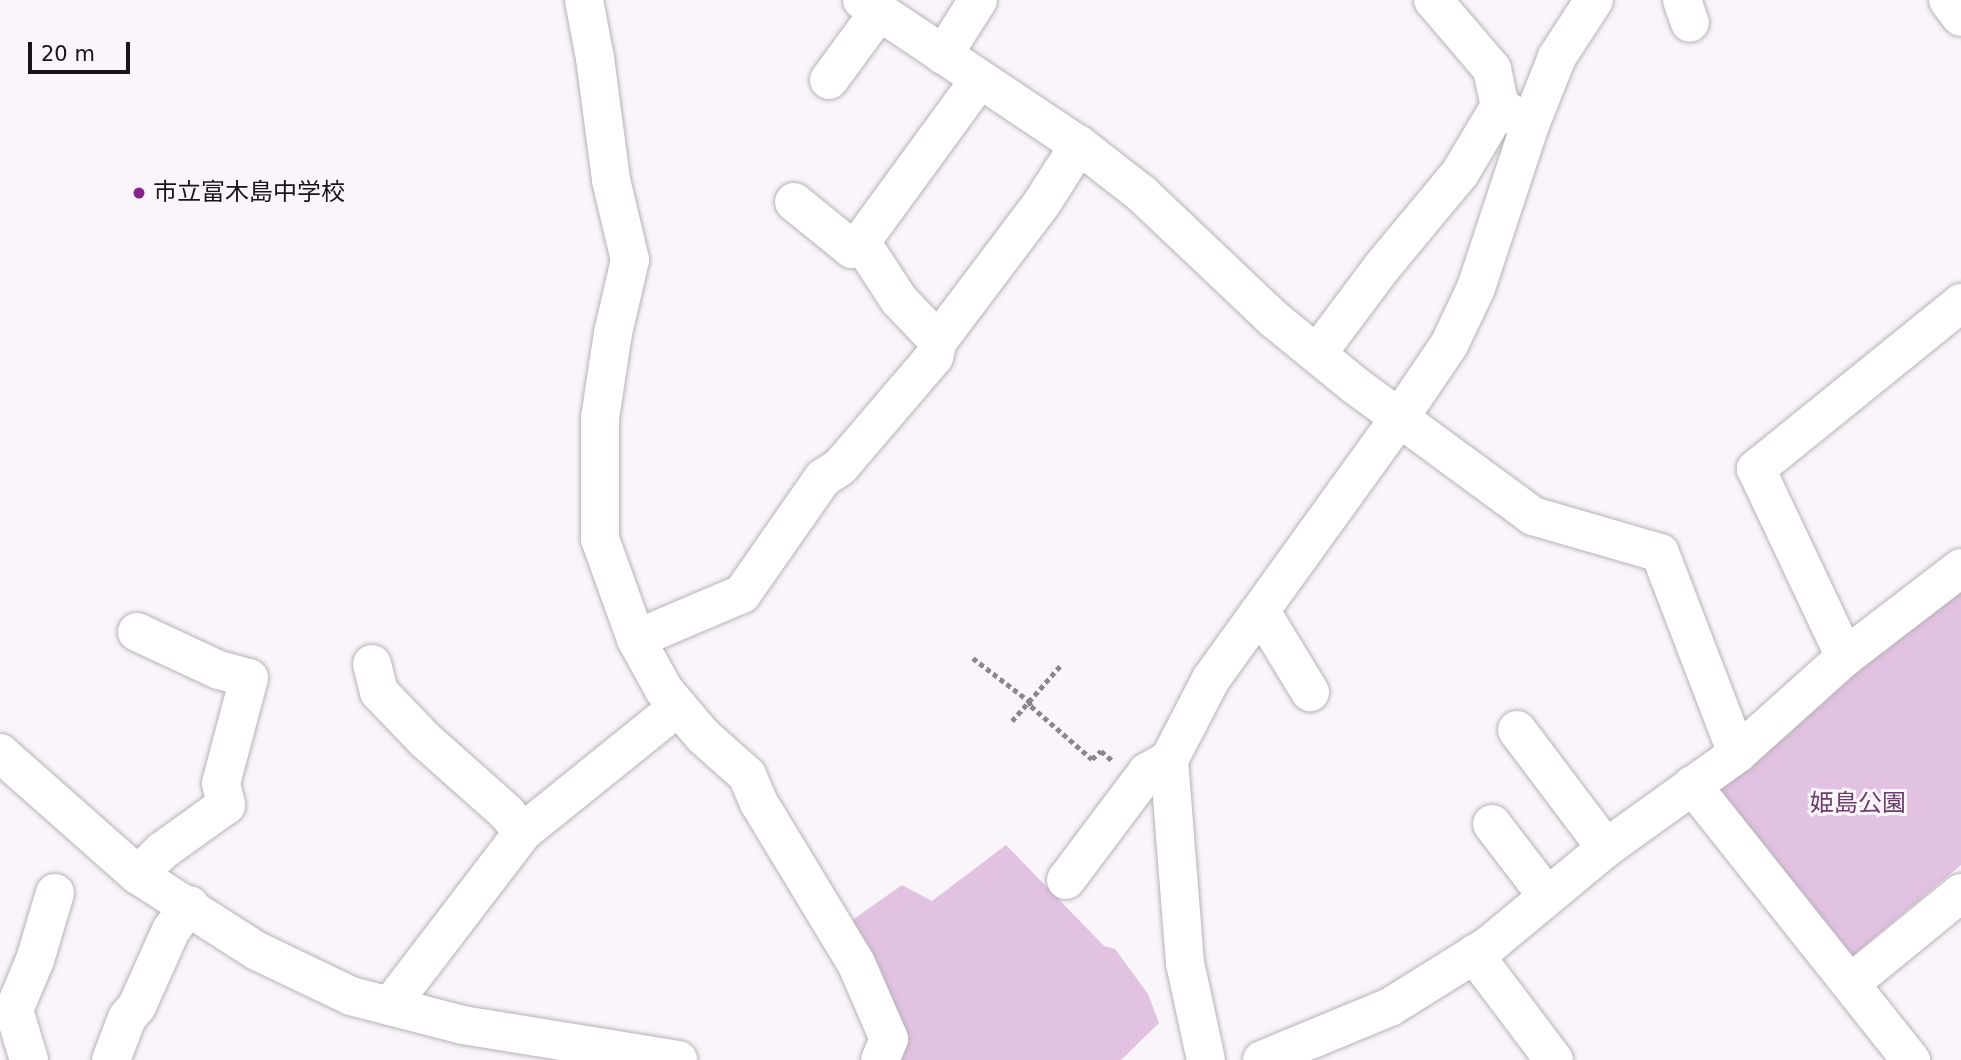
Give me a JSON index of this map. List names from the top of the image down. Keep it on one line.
{"parks":["姫島公園"],"places":["市立富木島中学校"],"scale_bar":"20 m"}
